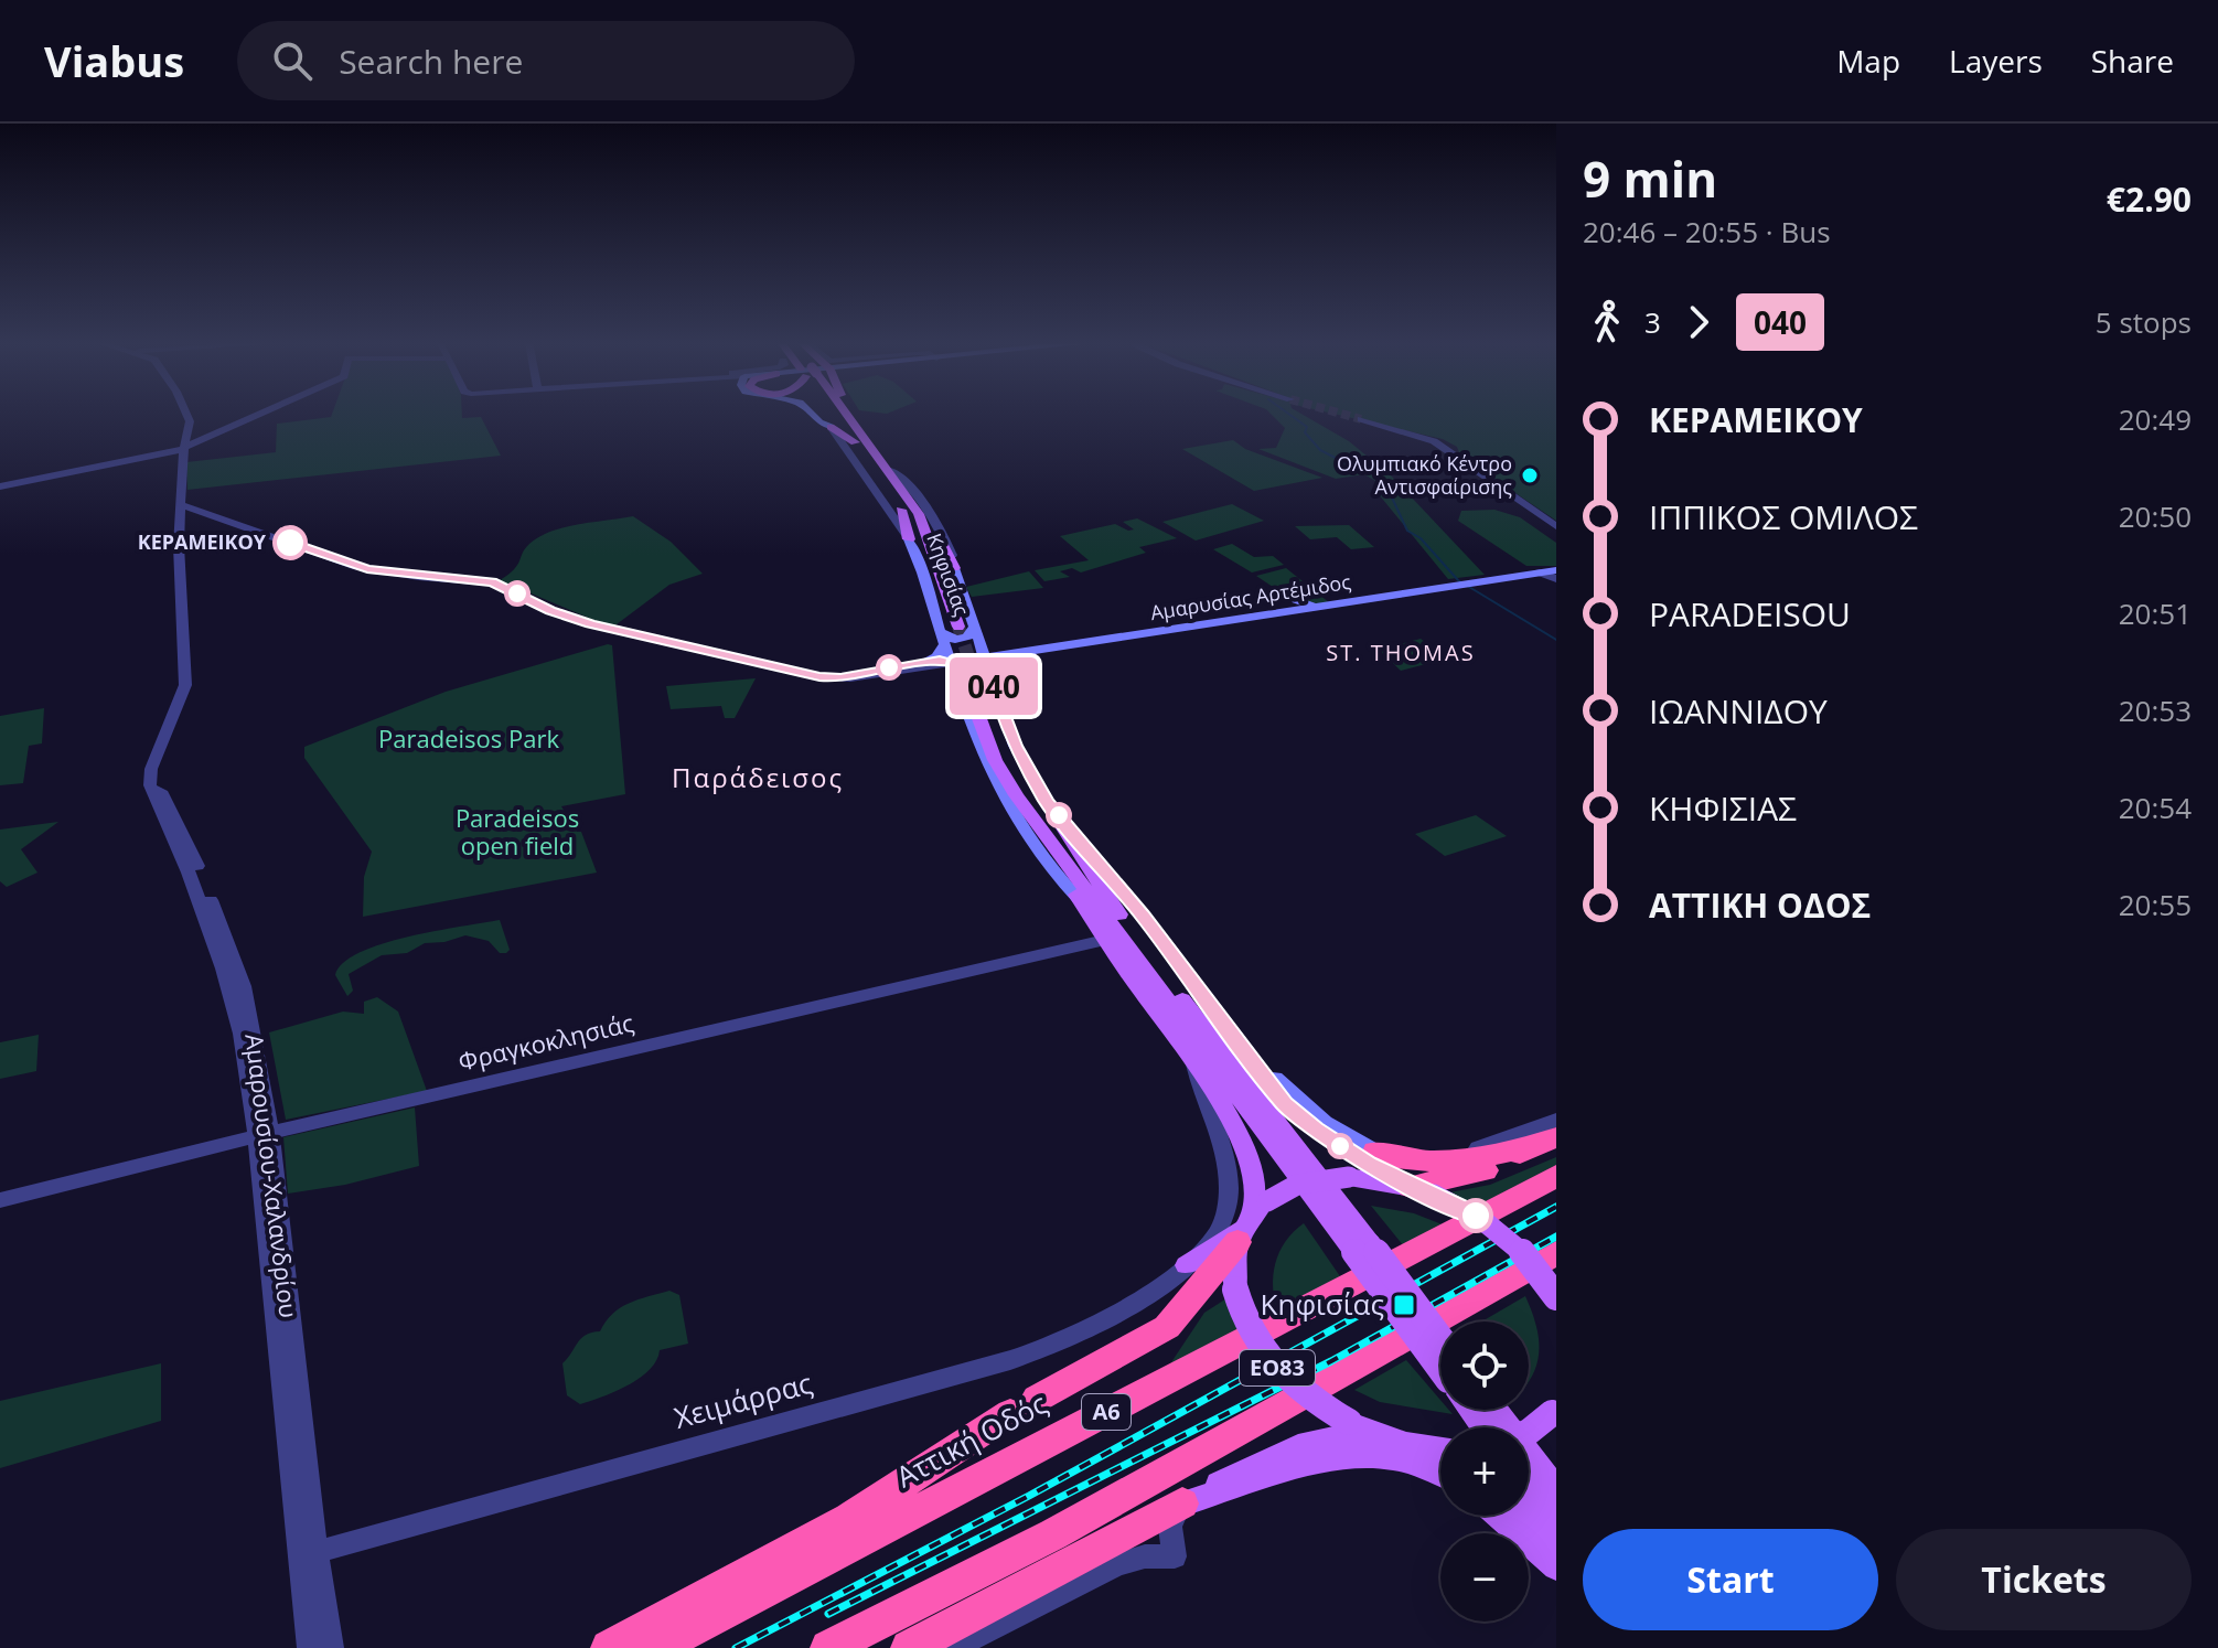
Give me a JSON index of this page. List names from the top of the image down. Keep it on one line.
{"streets":{"highway":["Α6","Αττική Οδός"],"main road":["Κηφισίας","Αμαρυσίας Αρτέμιδος","ΕΟ83"],"street":["Φραγκοκλησιάς","Αμαρουσίου-Χαλανδρίου","Χειμάρρας"]},"crossings":[["Κηφισίας","Αμαρυσίας Αρτέμιδος"],["Φραγκοκλησιάς","Αμαρουσίου-Χαλανδρίου"],["Αμαρουσίου-Χαλανδρίου","Χειμάρρας"]],"districts":["ST. THOMAS","Παράδεισος"],"parks":["Paradeisos Park","Paradeisos open field"],"places":{"other":["Ολυμπιακό Κέντρο Αντισφαίρισης","ΚΕΡΑΜΕΙΚΟΥ"],"transit":["Κηφισίας"]},"lines":["bus line 040"],"page":{"header":"Viabus","search":"Search here","nav":["Map","Layers","Share"],"on_map":"040","heading":["9 min","20:46 – 20:55 · Bus","€2.90"],"legs":["3","040","5 stops"],"list":[{"name":"ΚΕΡΑΜΕΙΚΟΥ","value":"20:49"},{"name":"ΙΠΠΙΚΟΣ ΟΜΙΛΟΣ","value":"20:50"},{"name":"PARADEISOU","value":"20:51"},{"name":"ΙΩΑΝΝΙΔΟΥ","value":"20:53"},{"name":"ΚΗΦΙΣΙΑΣ","value":"20:54"},{"name":"ΑΤΤΙΚΗ ΟΔΟΣ","value":"20:55"}],"map_buttons":["+","−"],"buttons":["Start","Tickets"]}}
